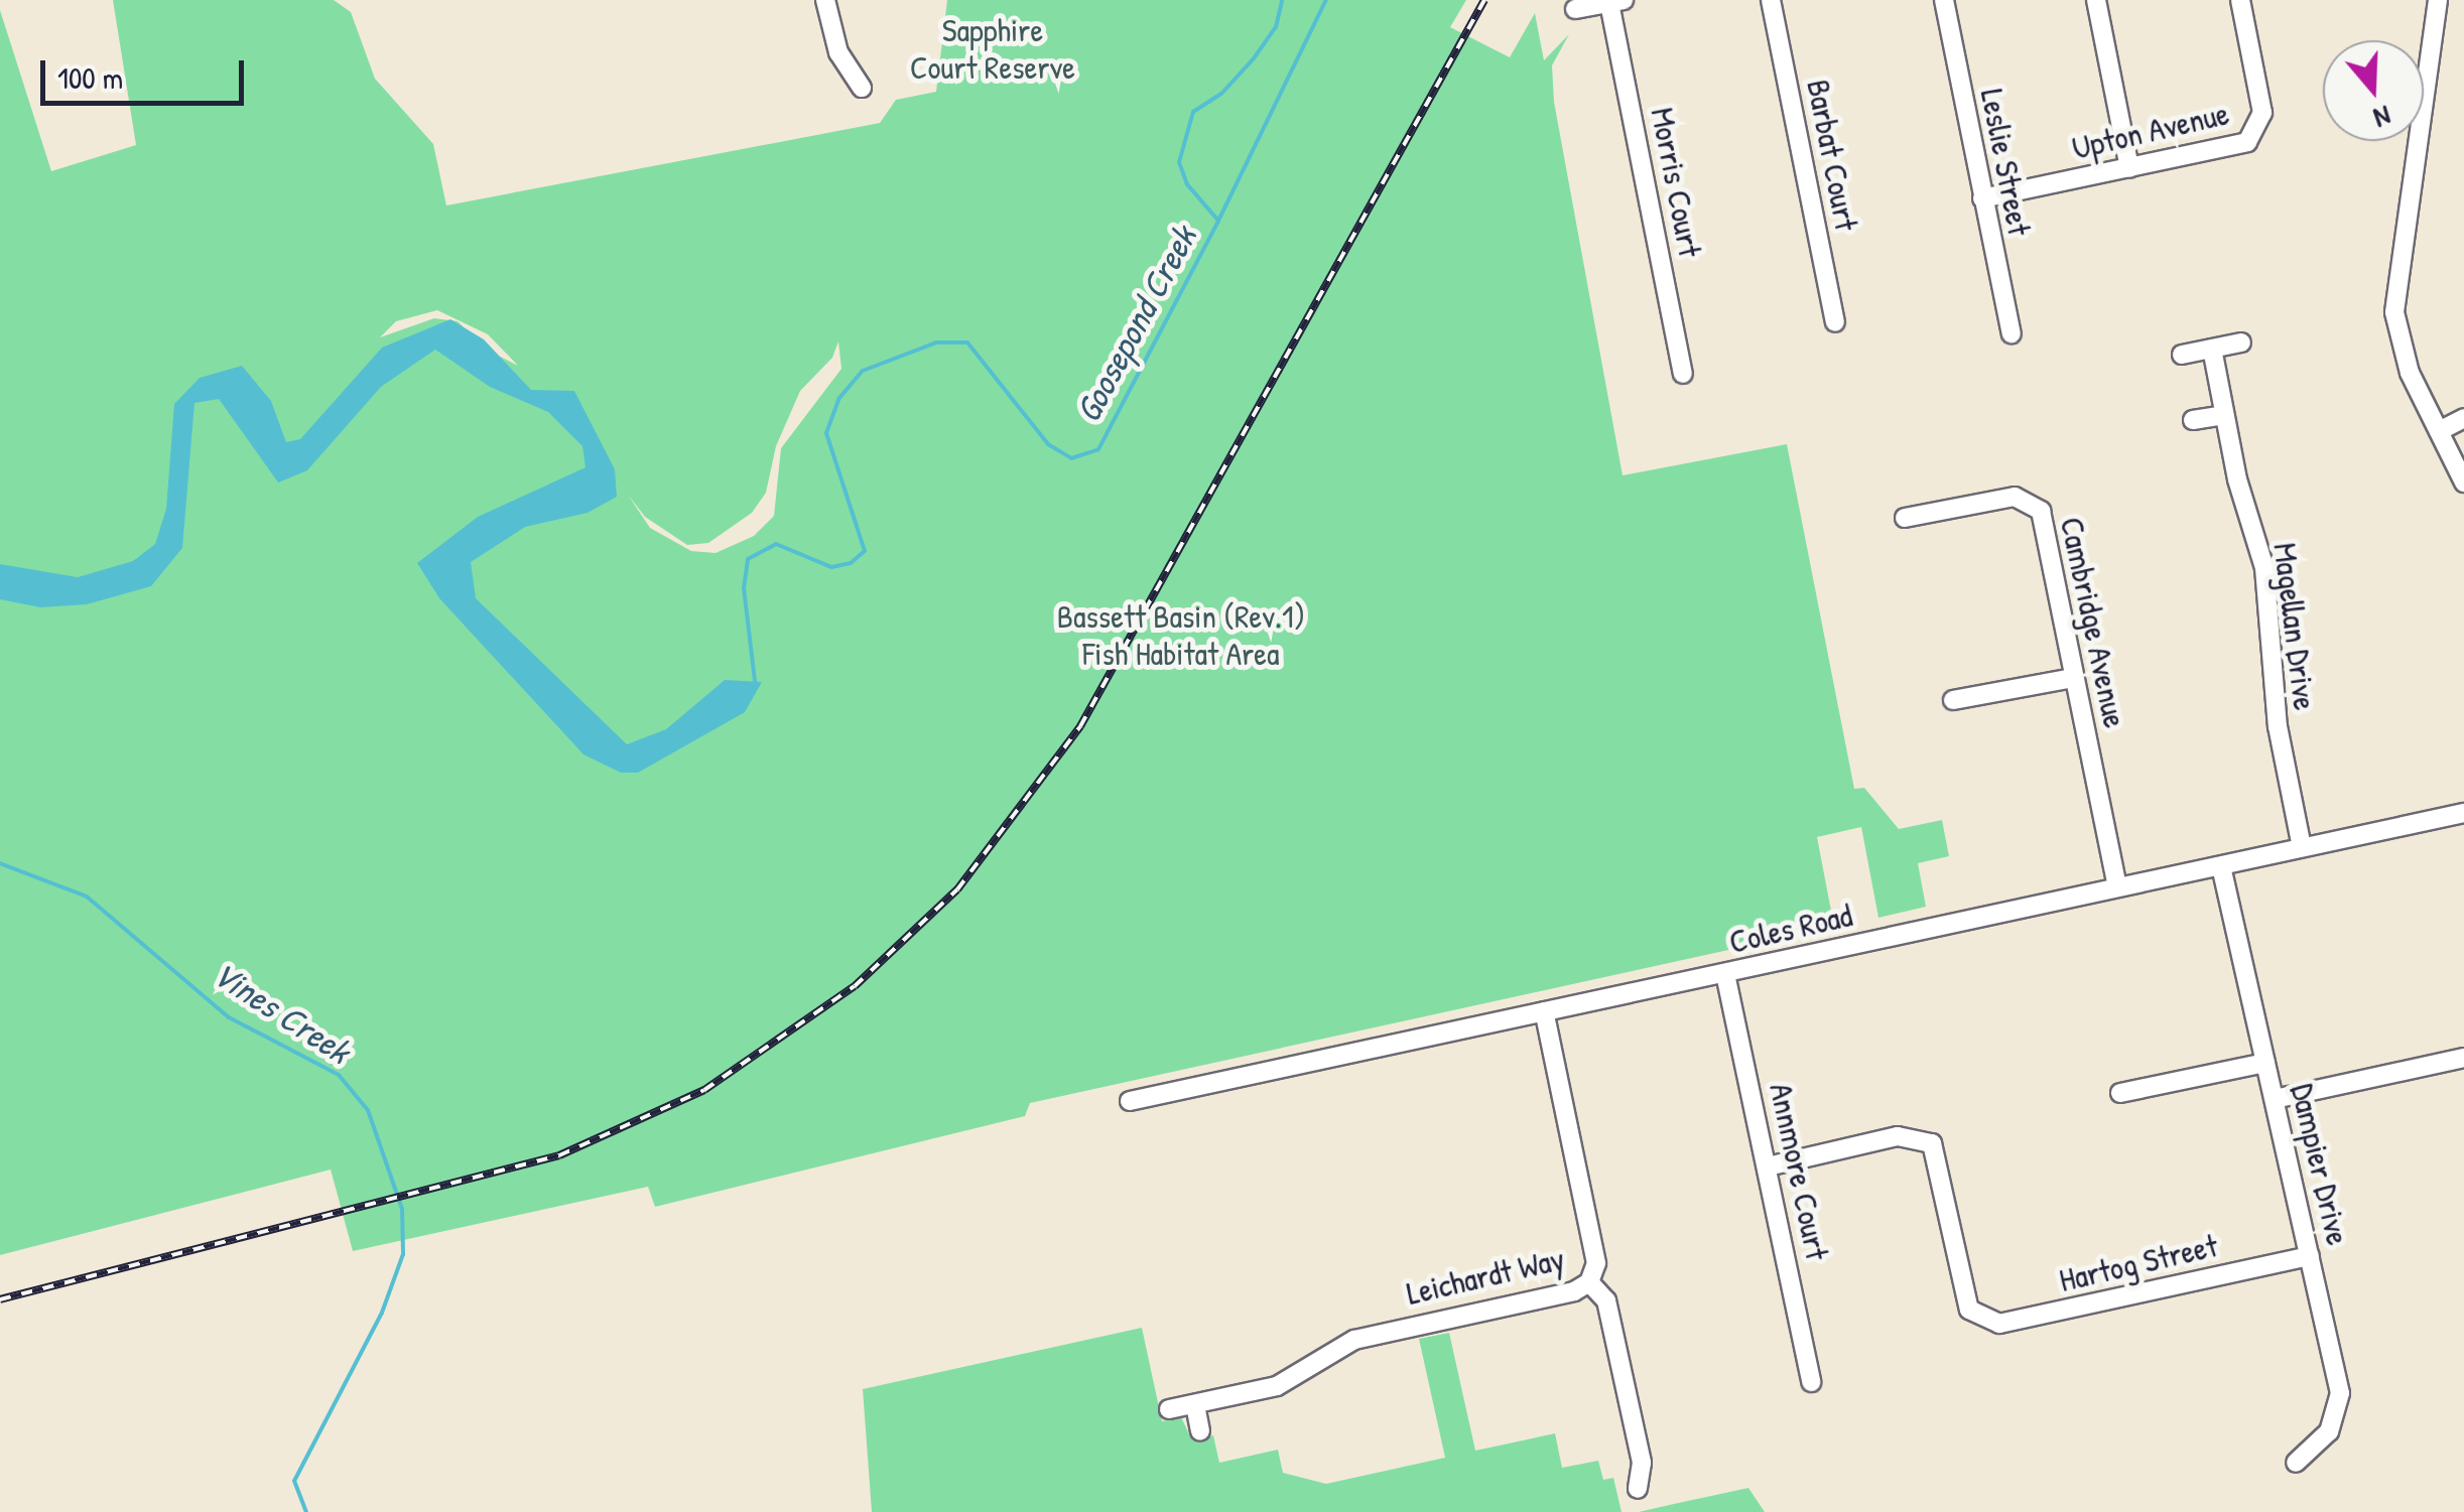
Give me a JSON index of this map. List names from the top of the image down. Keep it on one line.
{"streets":{"street":["Upton Avenue","Barbat Court","Leslie Street","Morris Court","Cambridge Avenue","Magellan Drive","Coles Road","Dampier Drive","Annmore Court","Hartog Street","Leichardt Way"]},"crossings":[["Upton Avenue","Leslie Street"],["Cambridge Avenue","Coles Road"],["Magellan Drive","Coles Road"],["Coles Road","Dampier Drive"],["Coles Road","Annmore Court"],["Coles Road","Leichardt Way"],["Dampier Drive","Hartog Street"],["Annmore Court","Hartog Street"]],"water":["Goosepond Creek","Vines Creek"],"parks":["Sapphire Court Reserve","Bassett Basin (Rev.1) Fish Habitat Area"],"scale_bar":"100 m","north":"bottom"}
